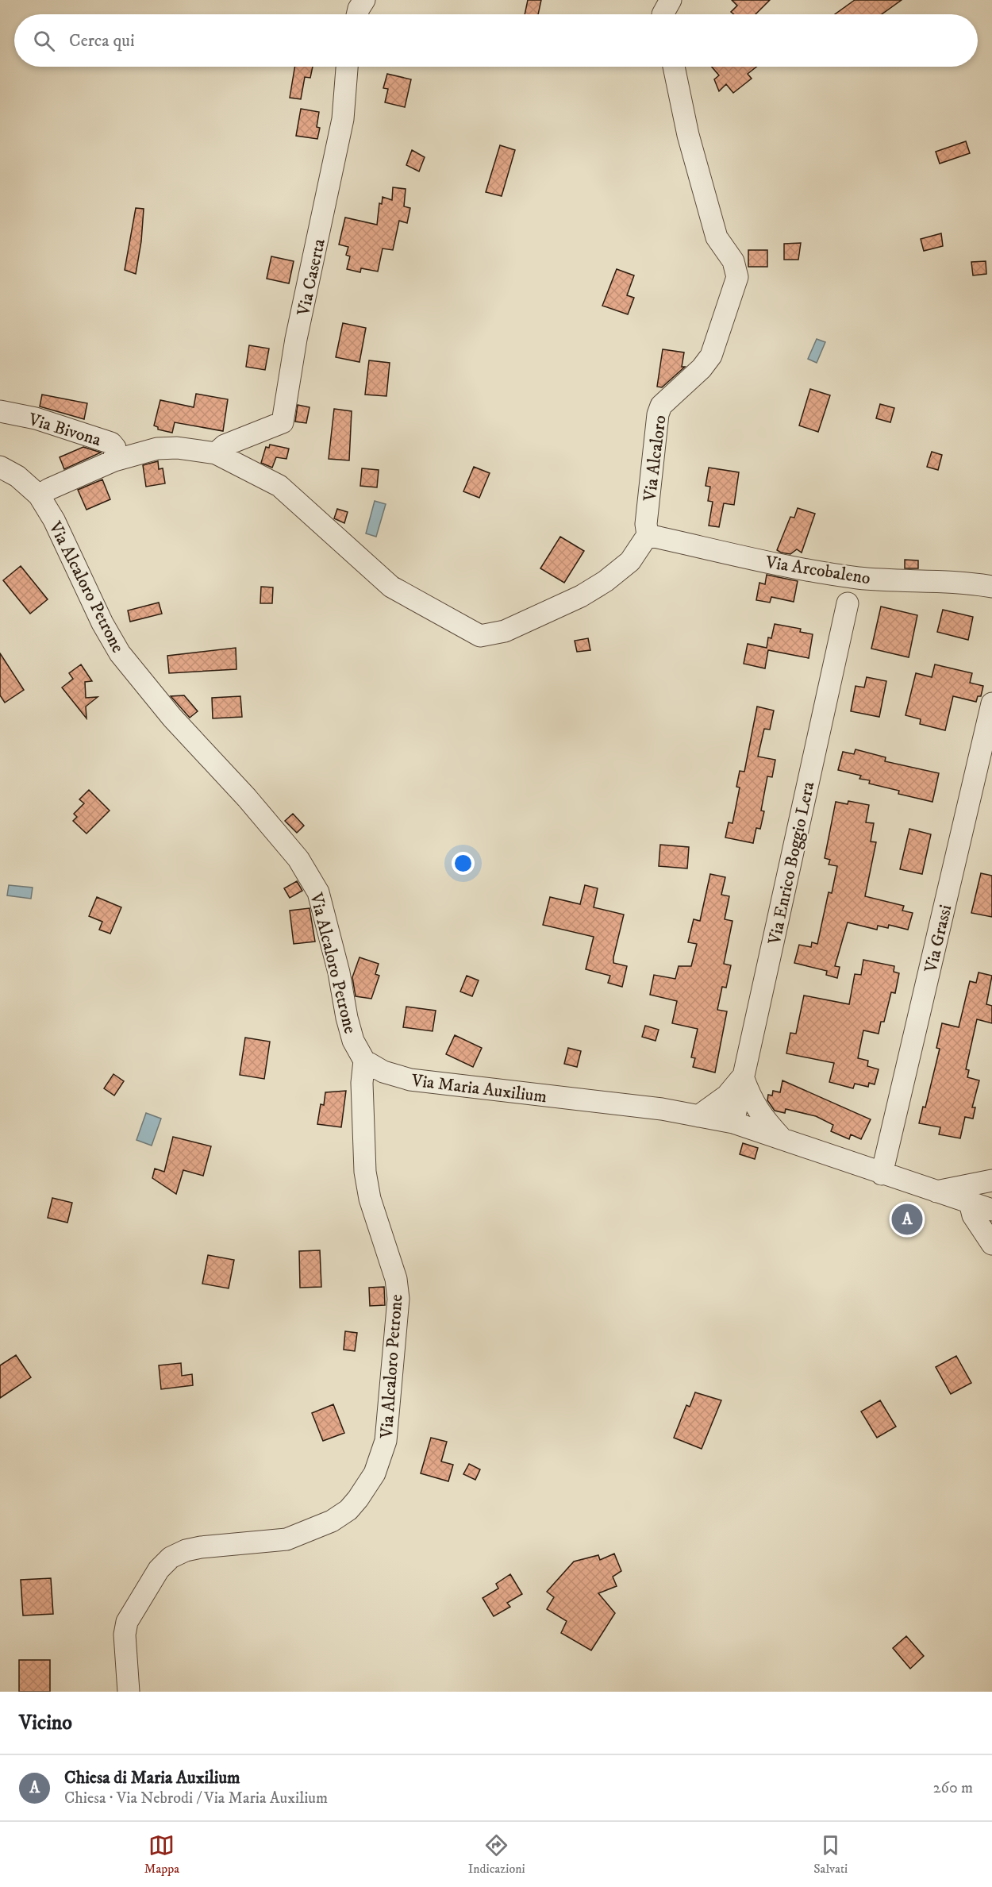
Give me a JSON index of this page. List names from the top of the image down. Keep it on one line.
{"streets":{"street":["Via Caserta","Via Bivona","Via Alcaloro","Via Arcobaleno","Via Alcaloro Petrone","Via Enrico Boggio Lera","Via Grassi","Via Maria Auxilium"]},"crossings":[["Via Alcaloro","Via Arcobaleno"],["Via Alcaloro Petrone","Via Maria Auxilium"],["Via Enrico Boggio Lera","Via Maria Auxilium"],["Via Grassi","Via Maria Auxilium"]],"page":{"search":"Cerca qui","pins":"A","heading":"Vicino","list":[{"mark":"A","name":"Chiesa di Maria Auxilium","note":"Chiesa · Via Nebrodi / Via Maria Auxilium","value":"260 m"}],"nav":["Mappa","Indicazioni","Salvati"]}}
